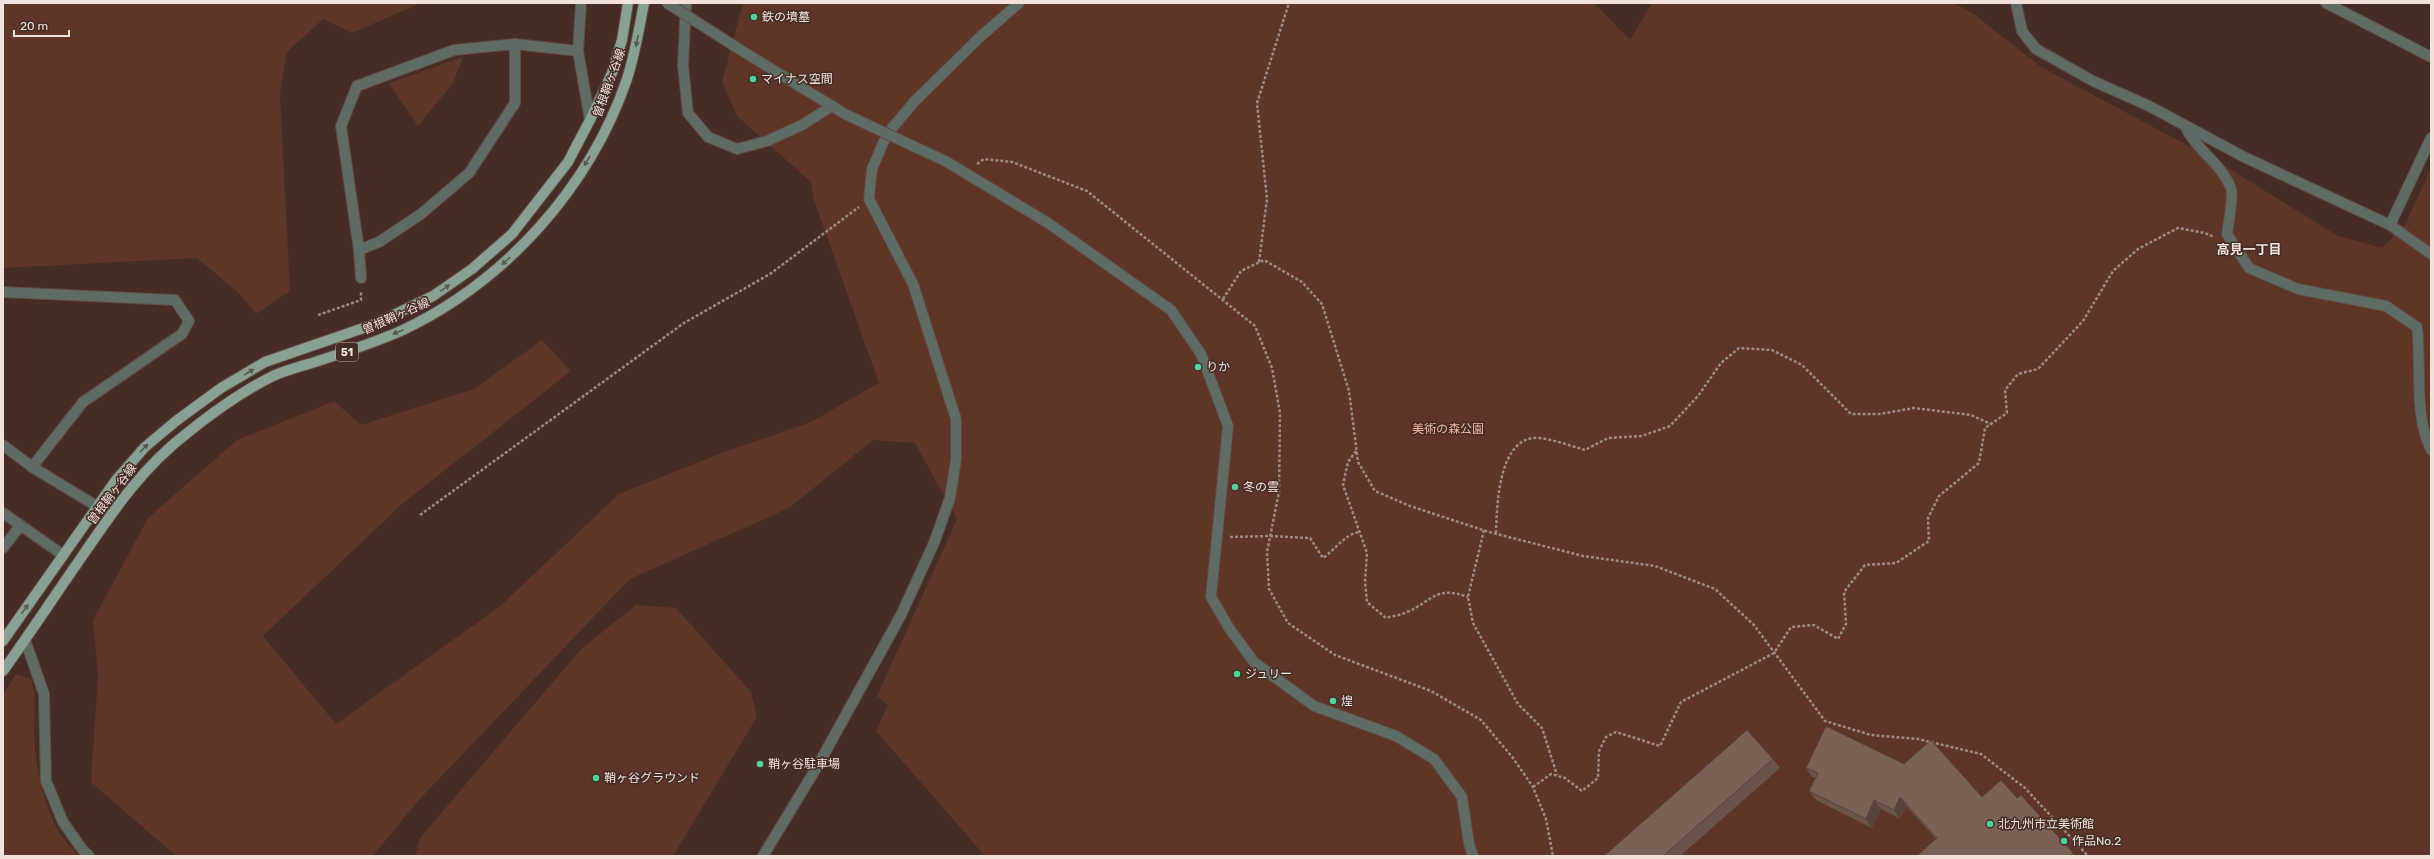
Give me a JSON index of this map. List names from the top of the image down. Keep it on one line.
{"streets":{"main road":["曽根鞘ヶ谷線","51"]},"districts":["高見一丁目"],"parks":["美術の森公園"],"places":["鉄の墳墓","マイナス空間","りか","冬の雲","ジュリー","煌","鞘ヶ谷駐車場","鞘ヶ谷グラウンド","北九州市立美術館","作品No.2"],"scale_bar":"20 m"}
